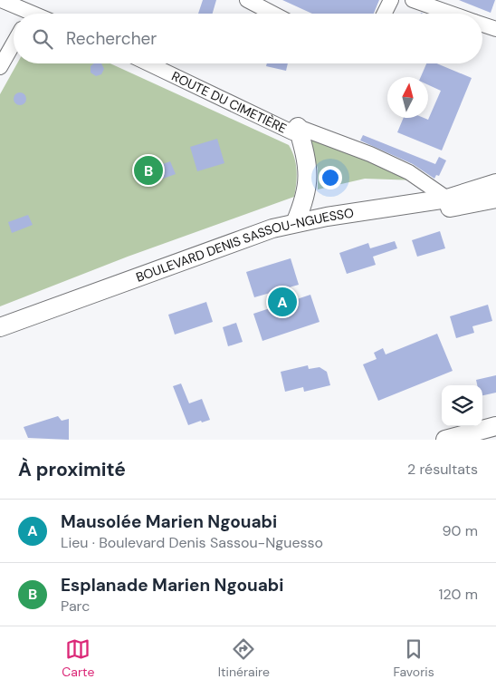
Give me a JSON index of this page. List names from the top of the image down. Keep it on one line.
{"streets":{"main road":["BOULEVARD DENIS SASSOU-NGUESSO"],"street":["ROUTE DU CIMETIÈRE"]},"crossings":[["ROUTE DU CIMETIÈRE","BOULEVARD DENIS SASSOU-NGUESSO"]],"north":"top","page":{"search":"Rechercher","pins":["B","A"],"heading":["À proximité","2 résultats"],"list":[{"mark":"A","name":"Mausolée Marien Ngouabi","note":"Lieu · Boulevard Denis Sassou-Nguesso","value":"90 m"},{"mark":"B","name":"Esplanade Marien Ngouabi","note":"Parc","value":"120 m"}],"nav":["Carte","Itinéraire","Favoris"]}}
